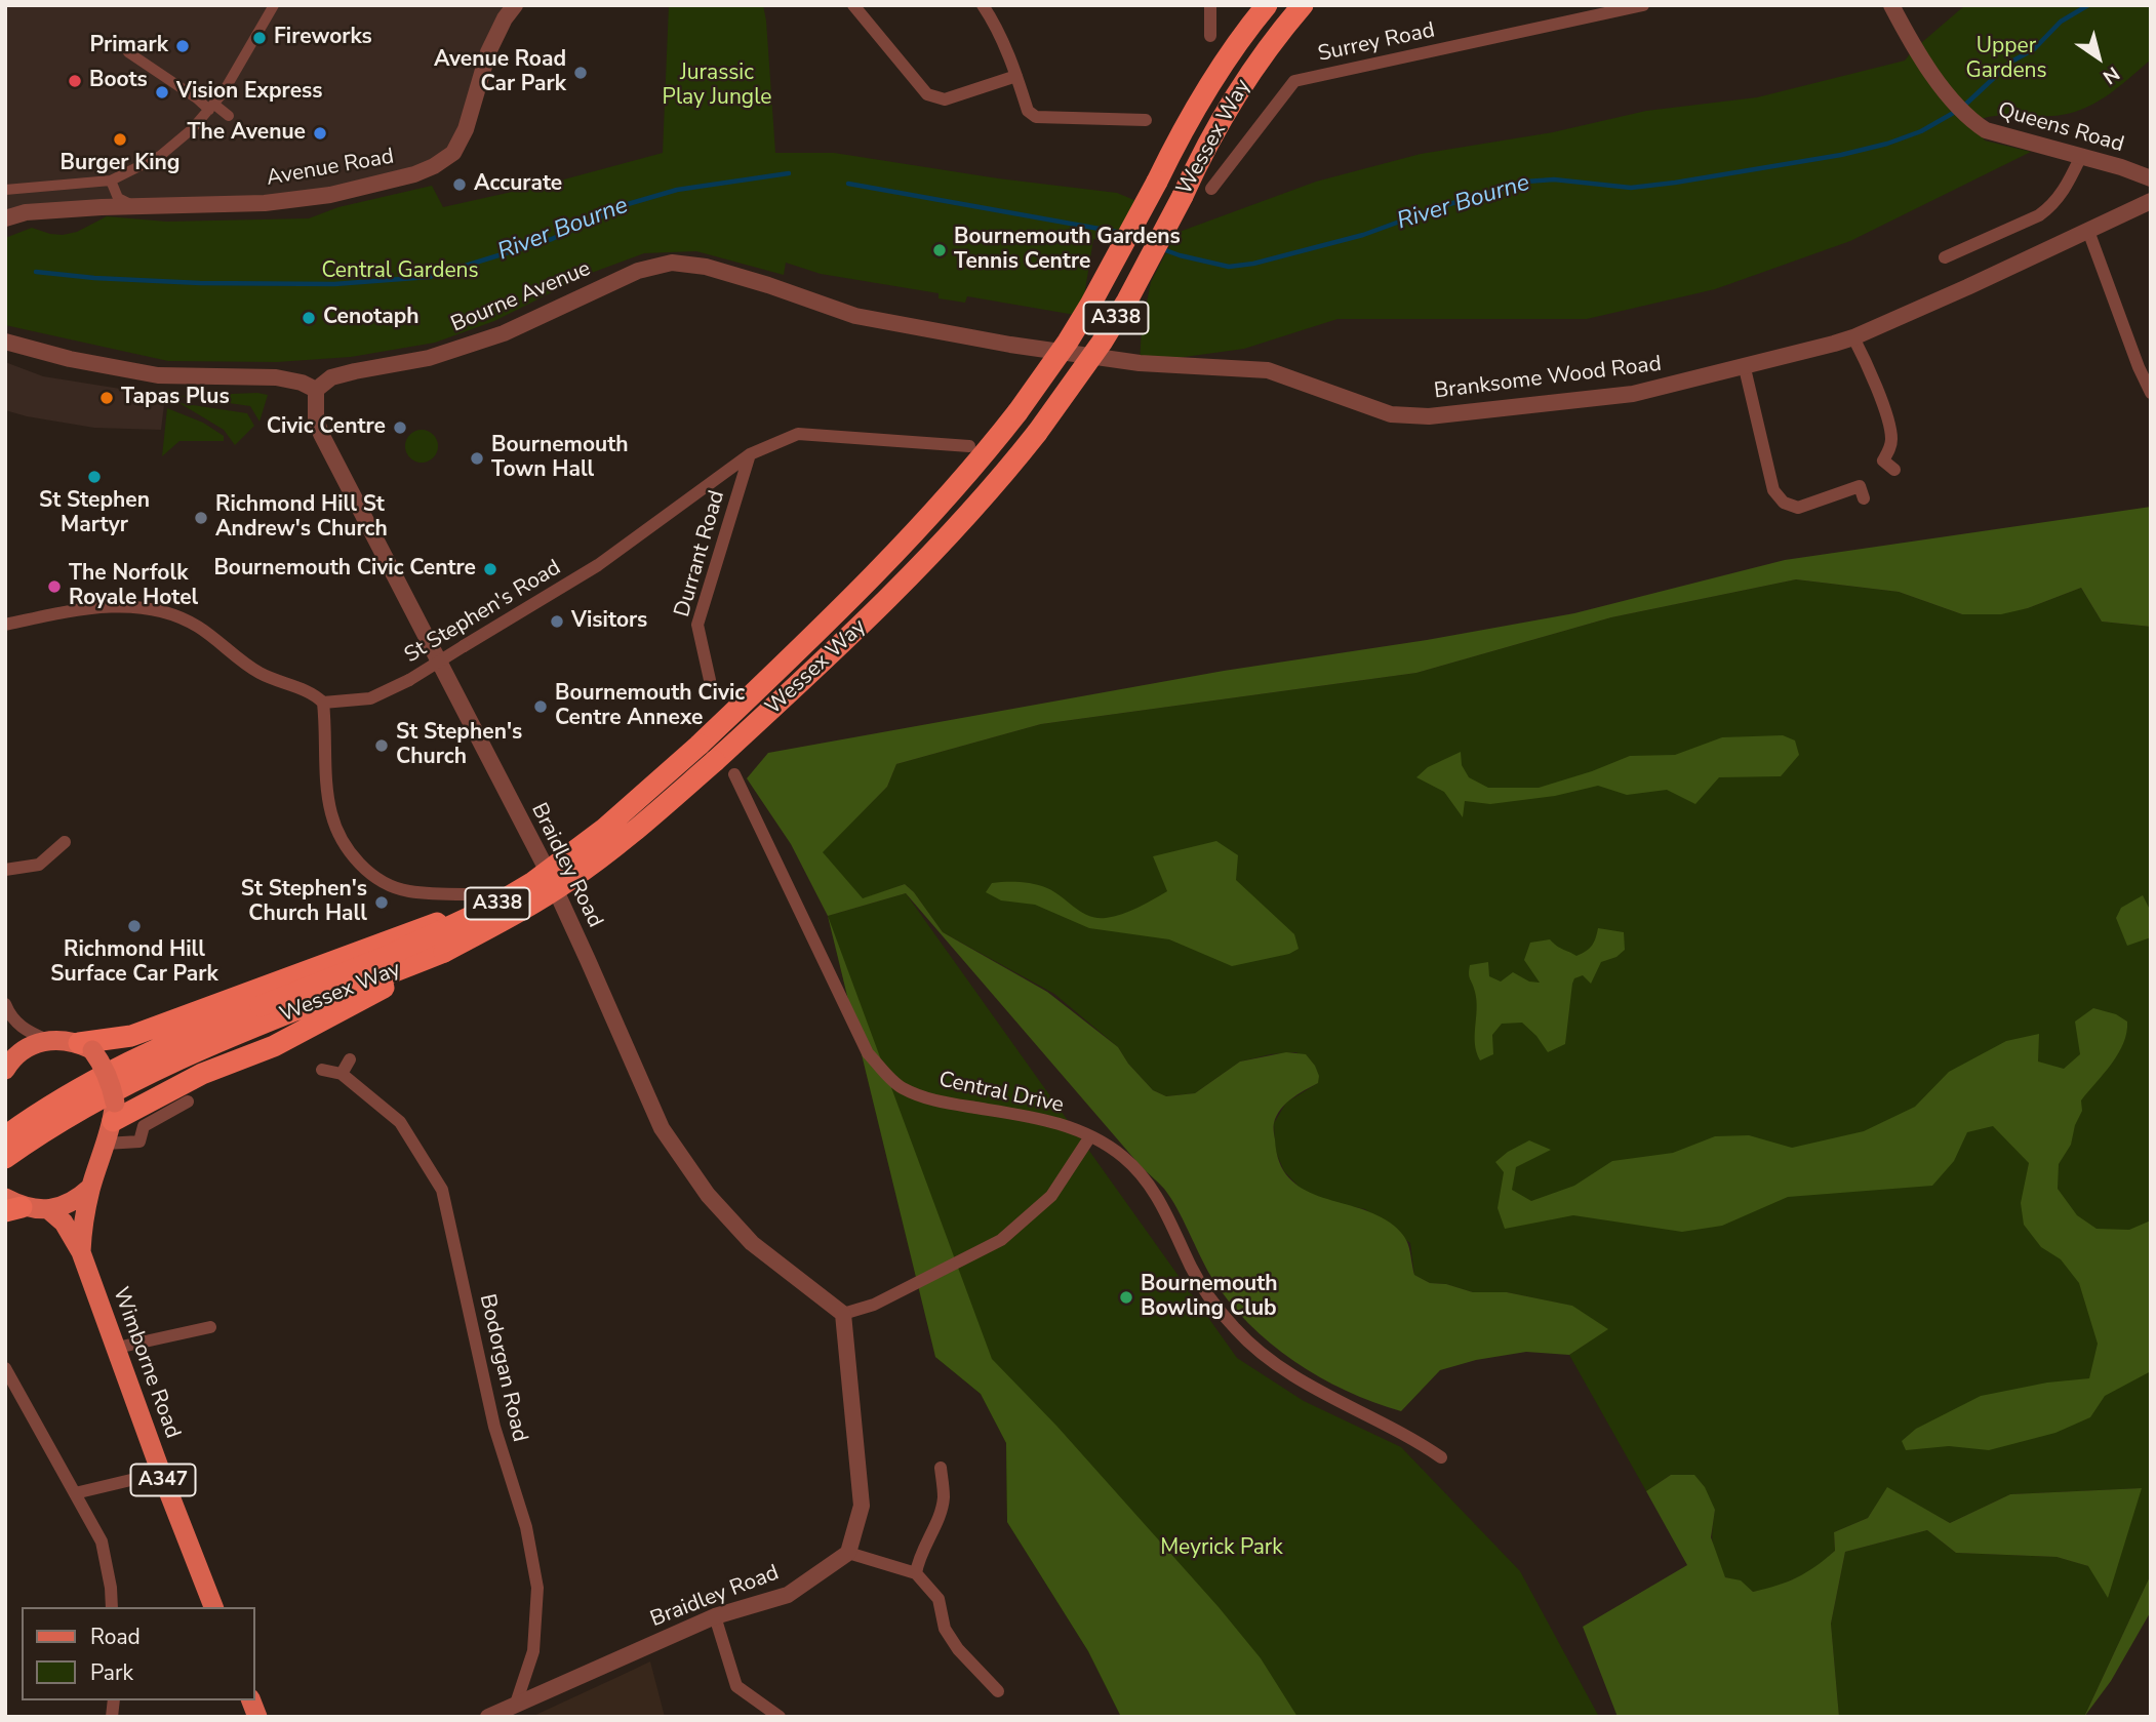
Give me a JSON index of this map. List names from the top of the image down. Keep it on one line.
{"streets":{"highway":["Wessex Way","A338"],"main road":["Wimborne Road","A347"],"street":["Surrey Road","Queens Road","Avenue Road","Bourne Avenue","Branksome Wood Road","Durrant Road","St Stephen's Road","Braidley Road","Central Drive","Bodorgan Road"]},"crossings":[["Bourne Avenue","Branksome Wood Road"],["Bourne Avenue","Braidley Road"],["Durrant Road","St Stephen's Road"],["Braidley Road","Bodorgan Road"]],"water":["River Bourne"],"parks":["Upper Gardens","Jurassic Play Jungle","Central Gardens","Meyrick Park"],"places":["Fireworks","Primark","Avenue Road Car Park","Boots","Vision Express","The Avenue","Burger King","Accurate","Bournemouth Gardens Tennis Centre","Cenotaph","Tapas Plus","Civic Centre","Bournemouth Town Hall","St Stephen Martyr","Richmond Hill St Andrew's Church","Bournemouth Civic Centre","The Norfolk Royale Hotel","Visitors","Bournemouth Civic Centre Annexe","St Stephen's Church","St Stephen's Church Hall","Richmond Hill Surface Car Park","Bournemouth Bowling Club"],"legend":["Road","Park"],"north":"bottom right"}
